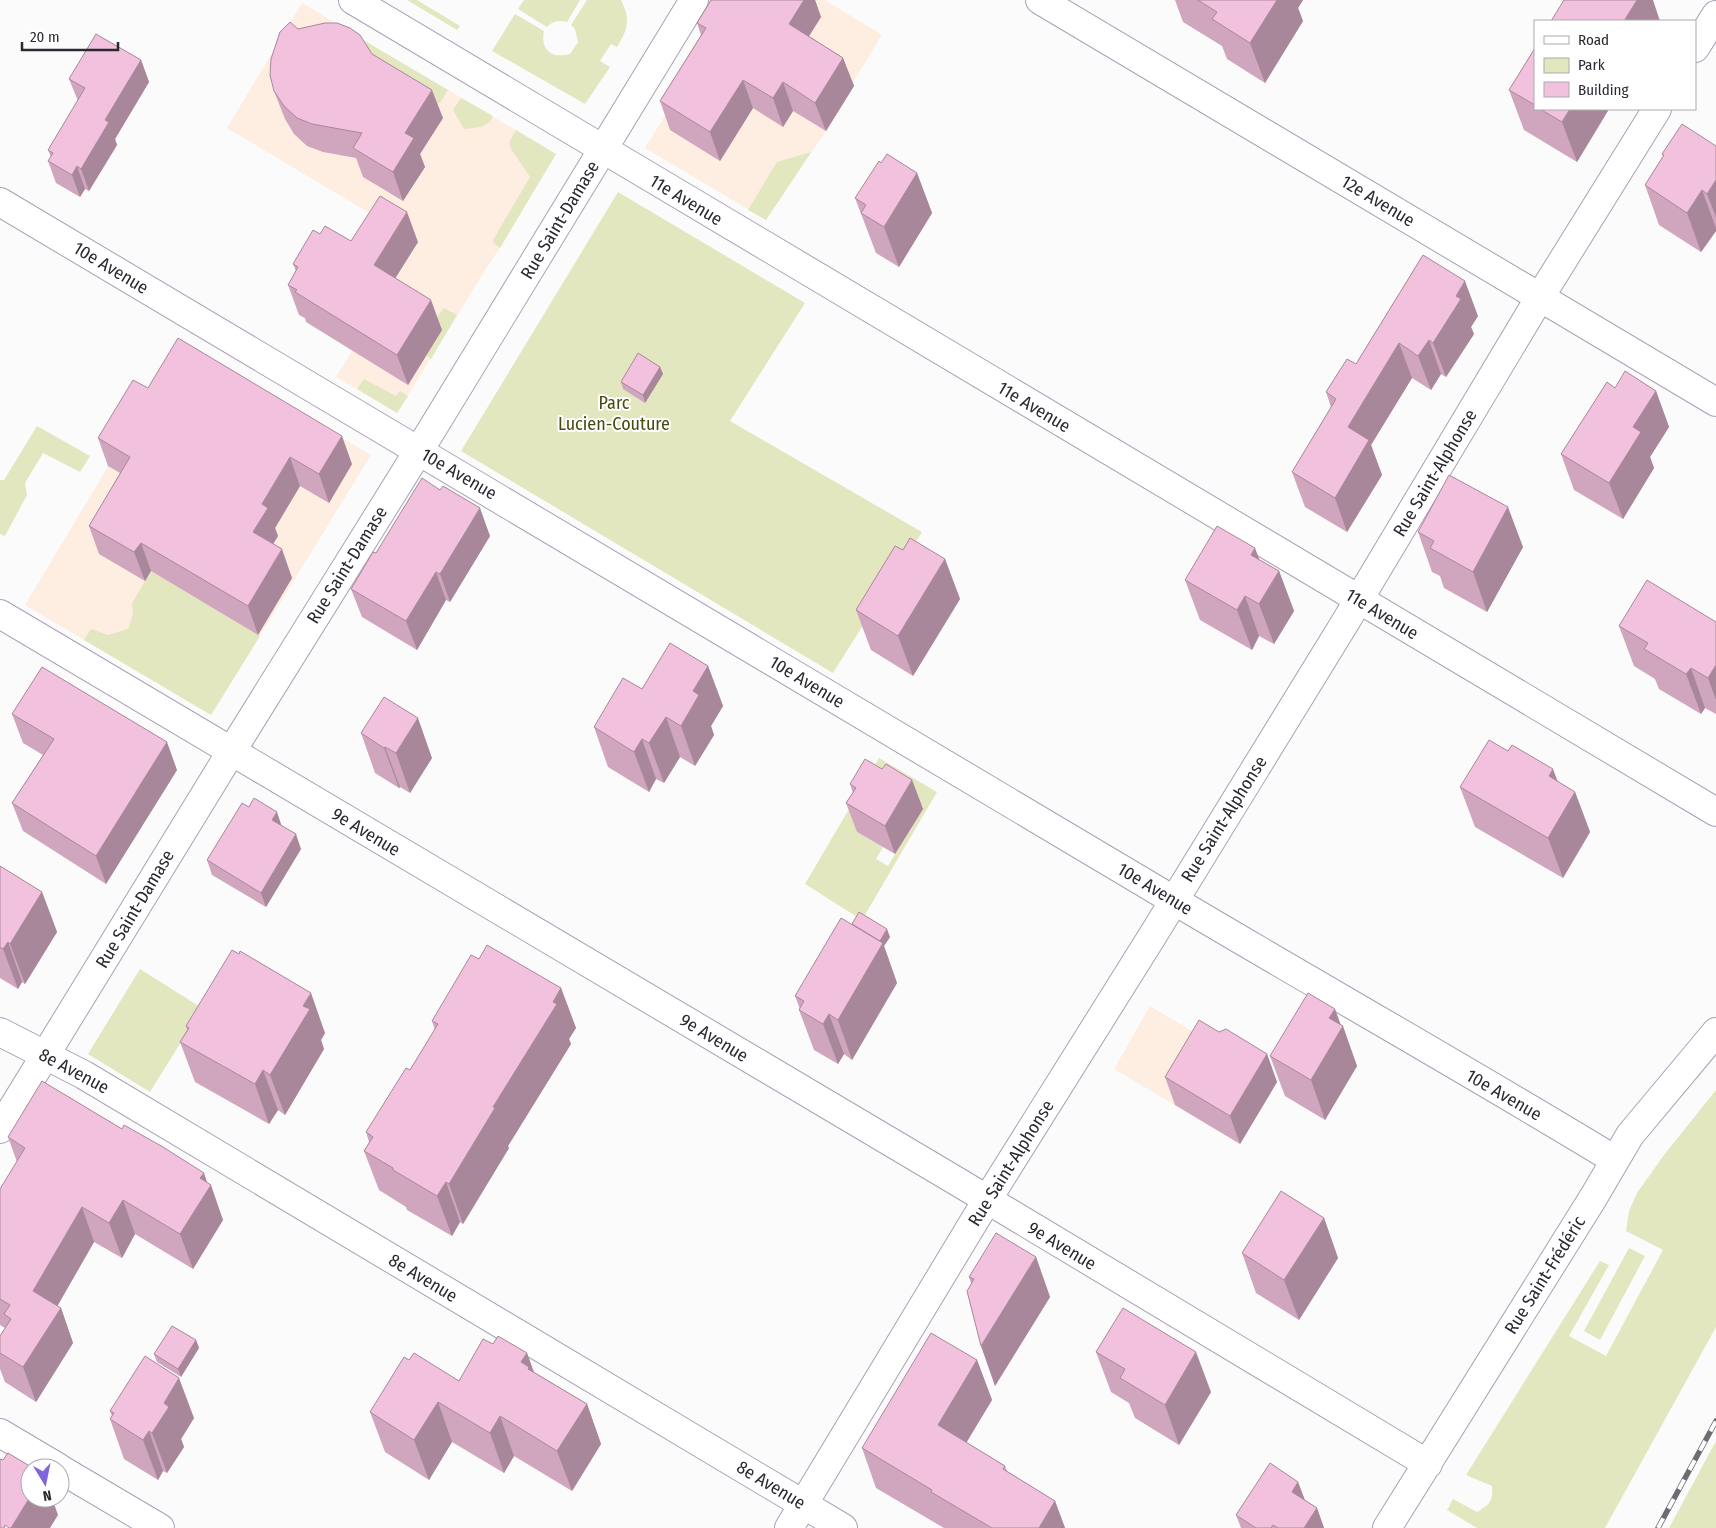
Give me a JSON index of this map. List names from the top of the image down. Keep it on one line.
{"streets":{"street":["11e Avenue","12e Avenue","Rue Saint-Damase","10e Avenue","Rue Saint-Alphonse","9e Avenue","8e Avenue","Rue Saint-Frédéric"]},"crossings":[["11e Avenue","Rue Saint-Damase"],["11e Avenue","Rue Saint-Alphonse"],["12e Avenue","Rue Saint-Alphonse"],["Rue Saint-Damase","10e Avenue"],["Rue Saint-Damase","9e Avenue"],["Rue Saint-Damase","8e Avenue"],["10e Avenue","Rue Saint-Alphonse"],["10e Avenue","Rue Saint-Frédéric"],["Rue Saint-Alphonse","9e Avenue"],["Rue Saint-Alphonse","8e Avenue"],["9e Avenue","Rue Saint-Frédéric"]],"parks":["Parc Lucien-Couture"],"legend":["Road","Park","Building"],"scale_bar":"20 m","north":"bottom"}
